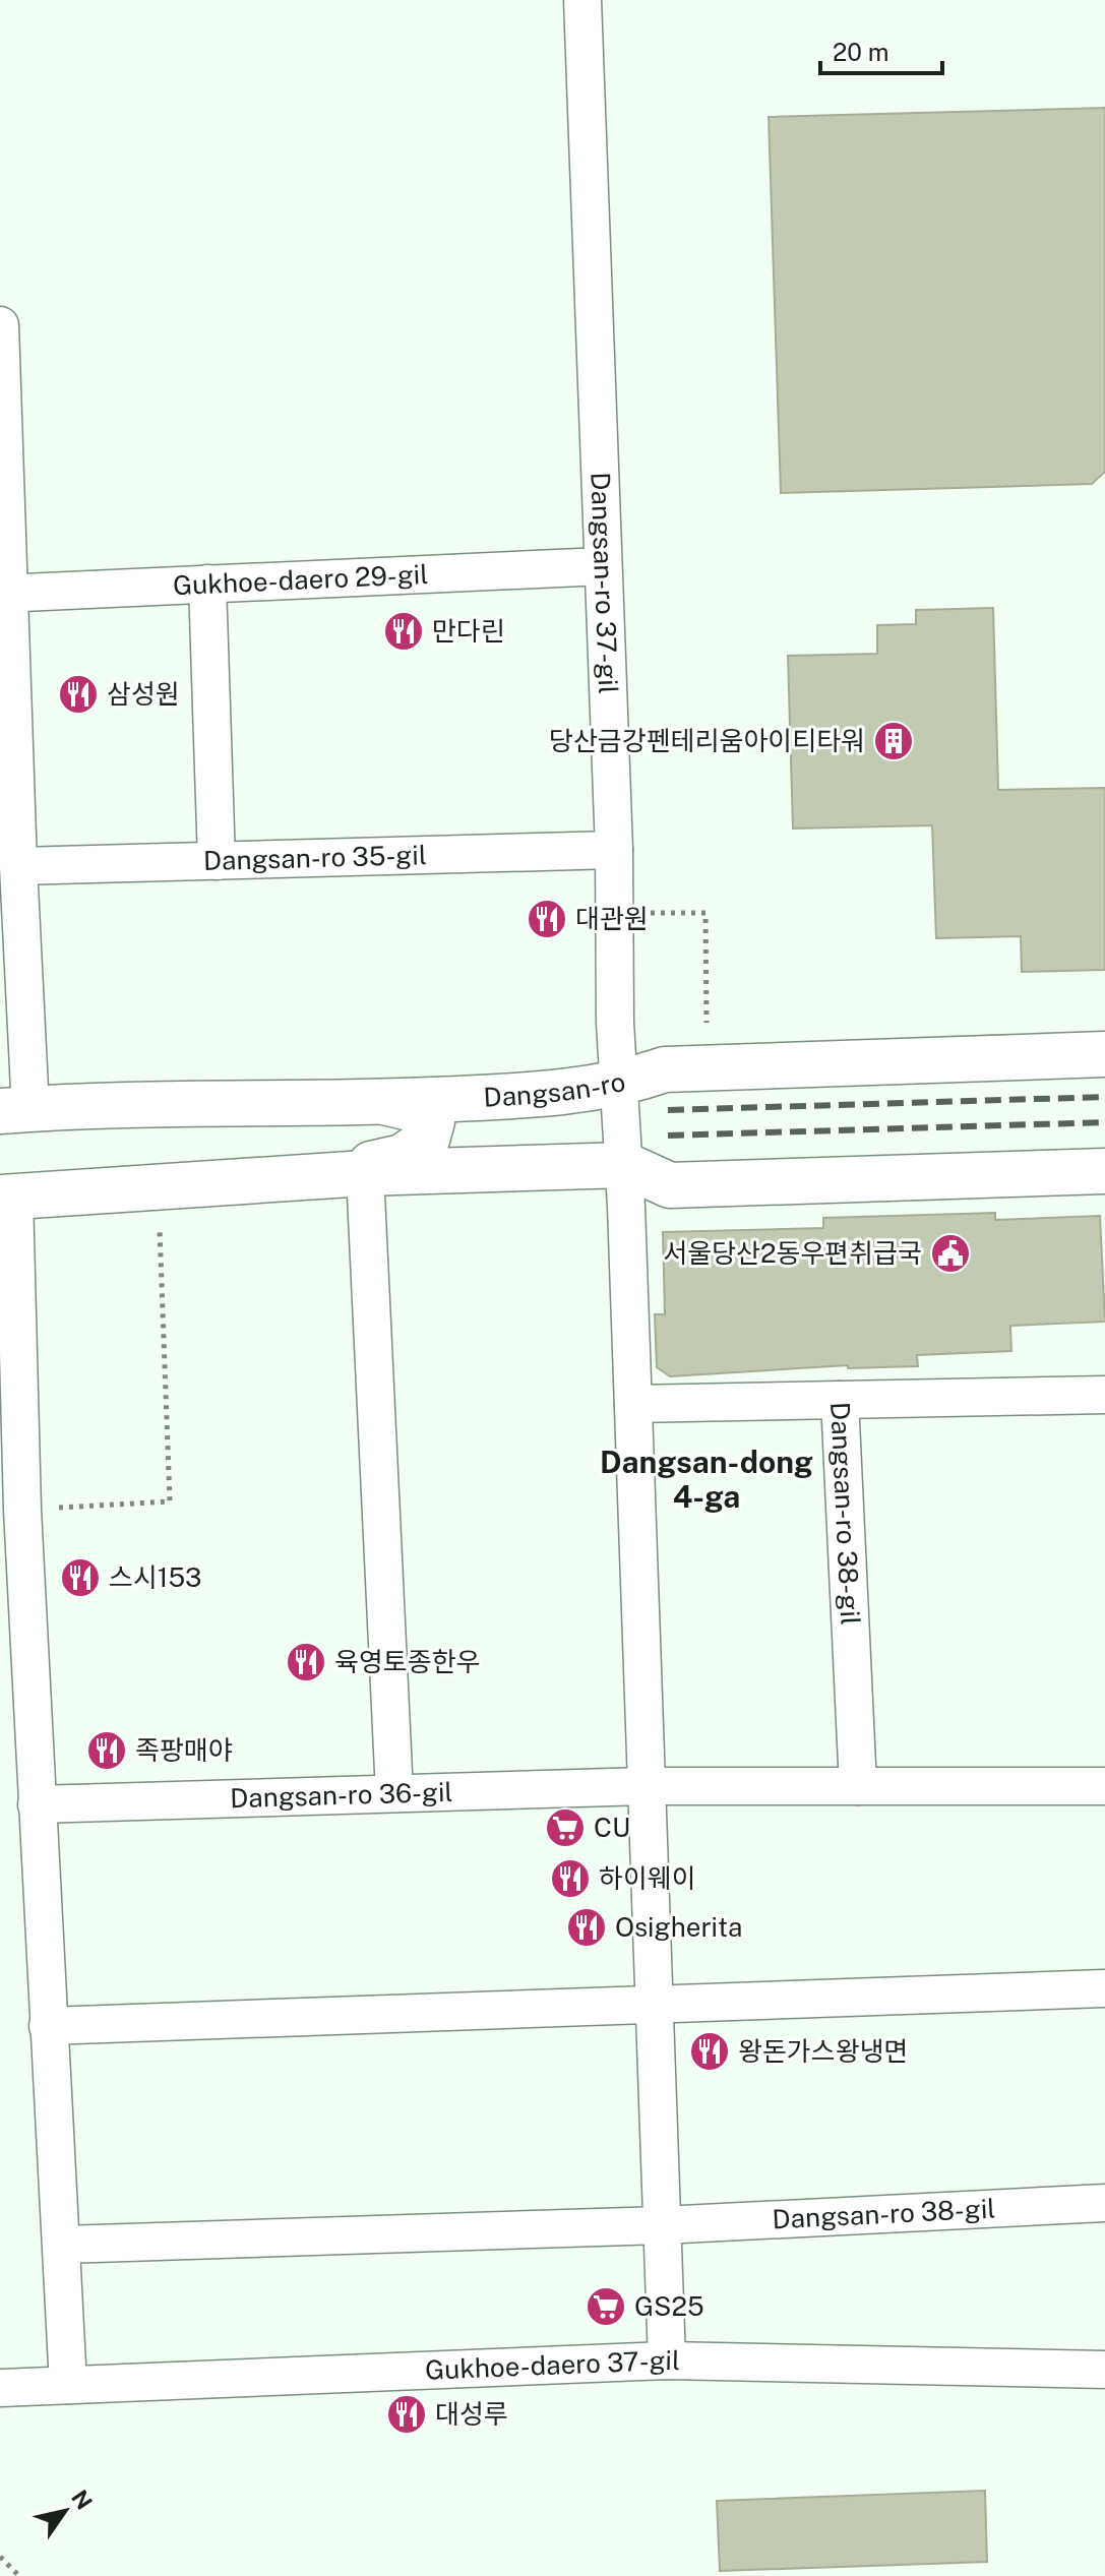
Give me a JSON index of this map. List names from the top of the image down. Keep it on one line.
{"streets":{"main road":["Dangsan-ro"],"street":["Gukhoe-daero 29-gil","Dangsan-ro 37-gil","Dangsan-ro 35-gil","Dangsan-ro 38-gil","Dangsan-ro 36-gil","Gukhoe-daero 37-gil"]},"crossings":[["Gukhoe-daero 29-gil","Dangsan-ro 37-gil"],["Dangsan-ro 37-gil","Dangsan-ro 35-gil"],["Dangsan-ro 37-gil","Dangsan-ro"]],"districts":["Dangsan-dong 4-ga"],"places":{"restaurant":["만다린","삼성원","대관원","스시153","육영토종한우","족팡매야","하이웨이","Osigherita","왕돈가스왕냉면","대성루"],"building":["당산금강펜테리움아이티타워"],"public building":["서울당산2동우편취급국"],"supermarket":["CU","GS25"]},"scale_bar":"20 m","north":"top right"}
